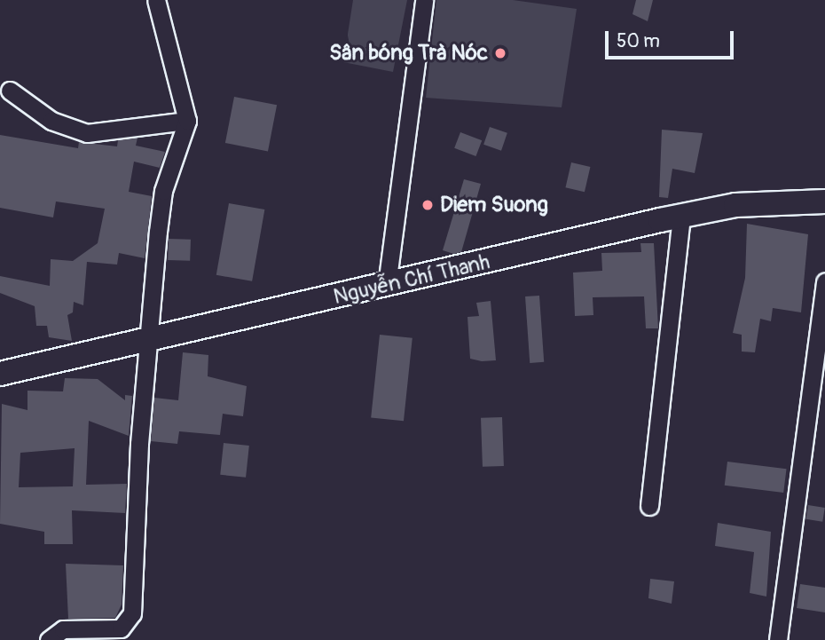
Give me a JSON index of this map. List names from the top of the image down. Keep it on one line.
{"streets":{"main road":["Nguyễn Chí Thanh"]},"places":["Sân bóng Trà Nóc","Diem Suong"],"scale_bar":"50 m"}
